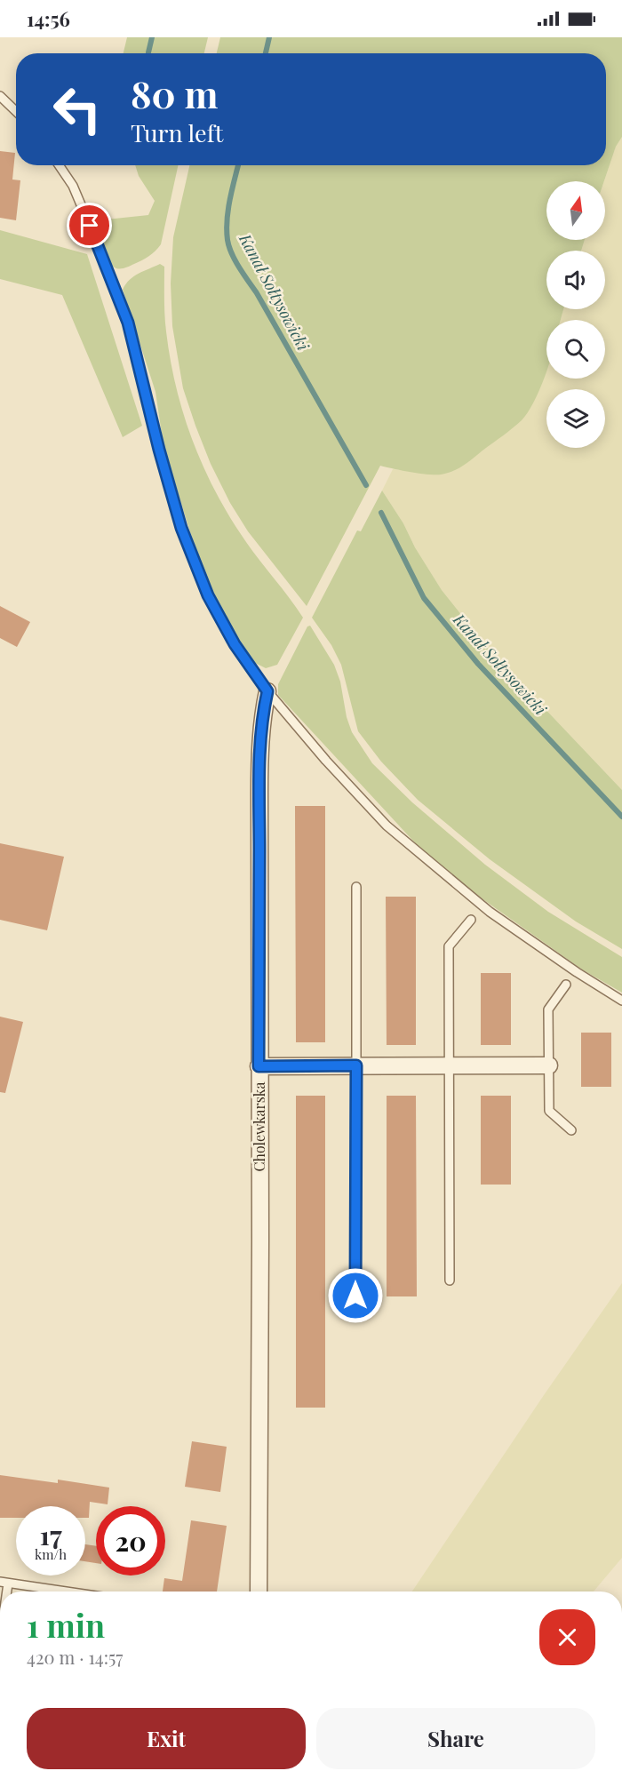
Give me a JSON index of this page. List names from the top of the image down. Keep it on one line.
{"streets":{"street":["Cholewkarska"]},"water":["Kanał Sołtysowicki"],"north":"top","page":{"status":"14:56","turn":["80 m","Turn left"],"speed":"17 km/h","limit":"20","heading":["1 min","420 m · 14:57"],"buttons":["Exit","Share"]}}
